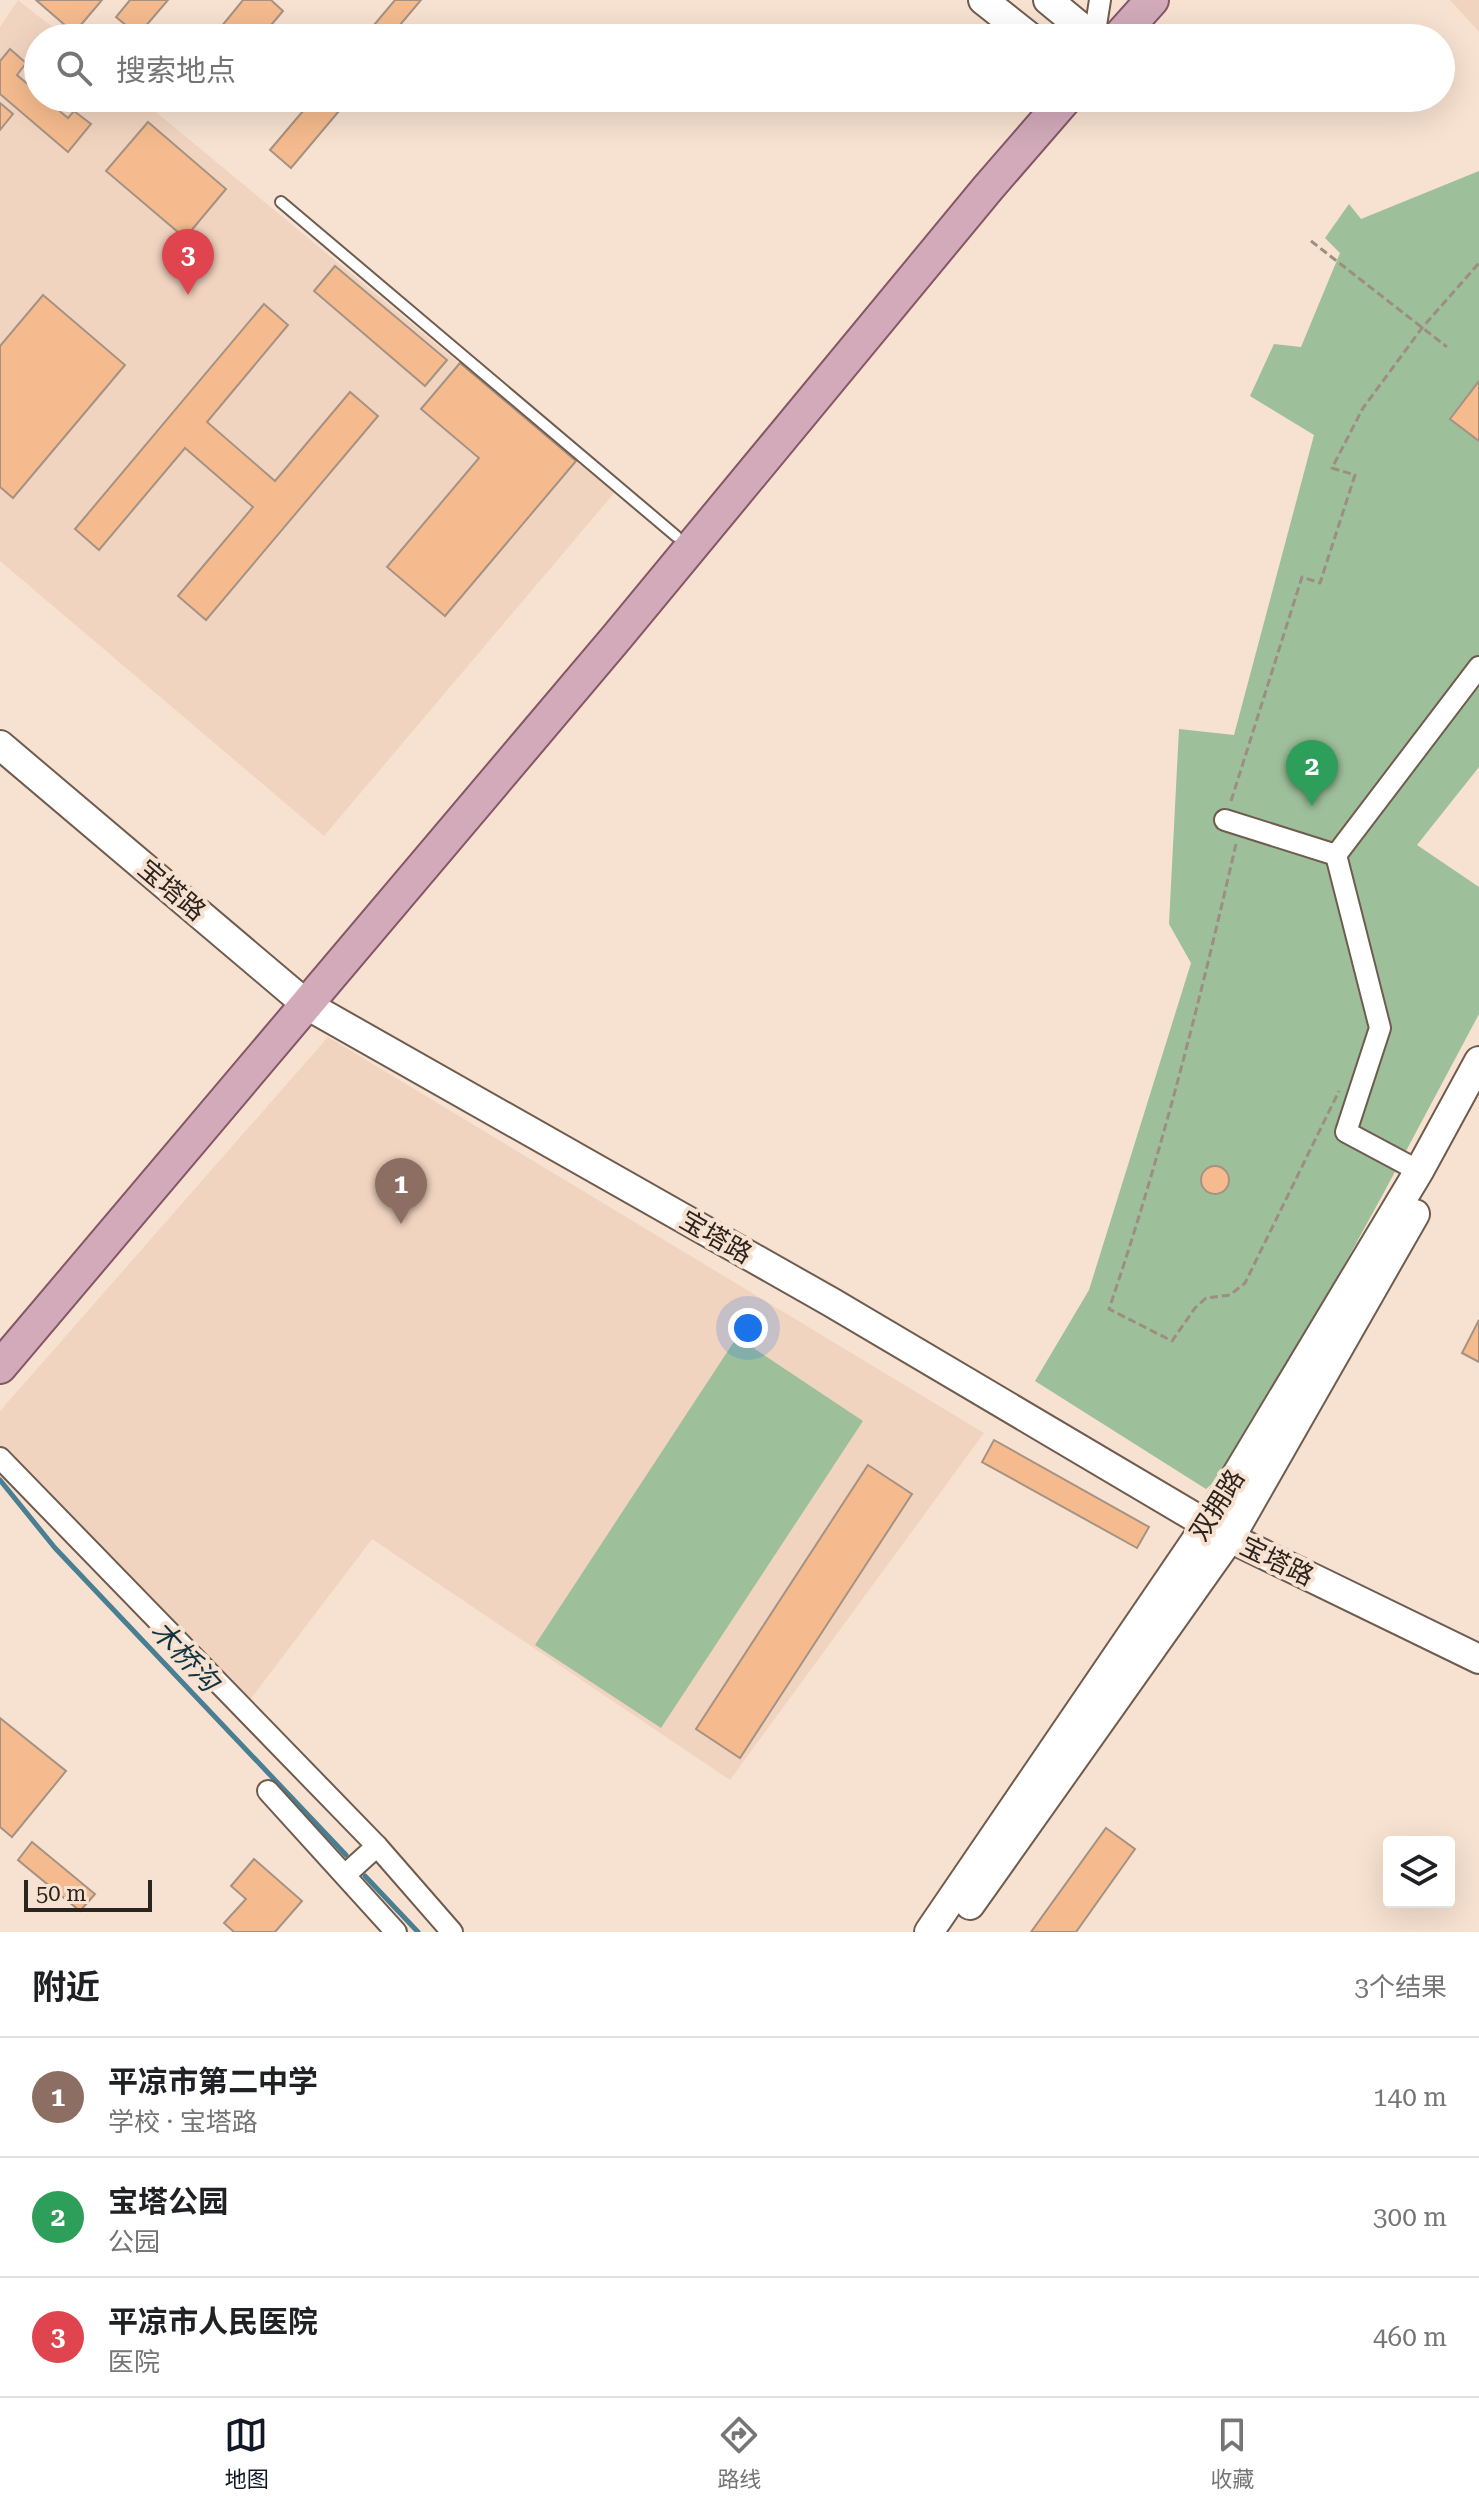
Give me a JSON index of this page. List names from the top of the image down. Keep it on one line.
{"streets":{"main road":["宝塔路","双拥路"]},"crossings":[["宝塔路","双拥路"]],"water":["木桥沟"],"scale_bar":"50 m","page":{"search":"搜索地点","pins":["3","2","1"],"scale":"50 m","heading":["附近","3个结果"],"list":[{"mark":"1","name":"平凉市第二中学","note":"学校 · 宝塔路","value":"140 m"},{"mark":"2","name":"宝塔公园","note":"公园","value":"300 m"},{"mark":"3","name":"平凉市人民医院","note":"医院","value":"460 m"}],"nav":["地图","路线","收藏"]}}
